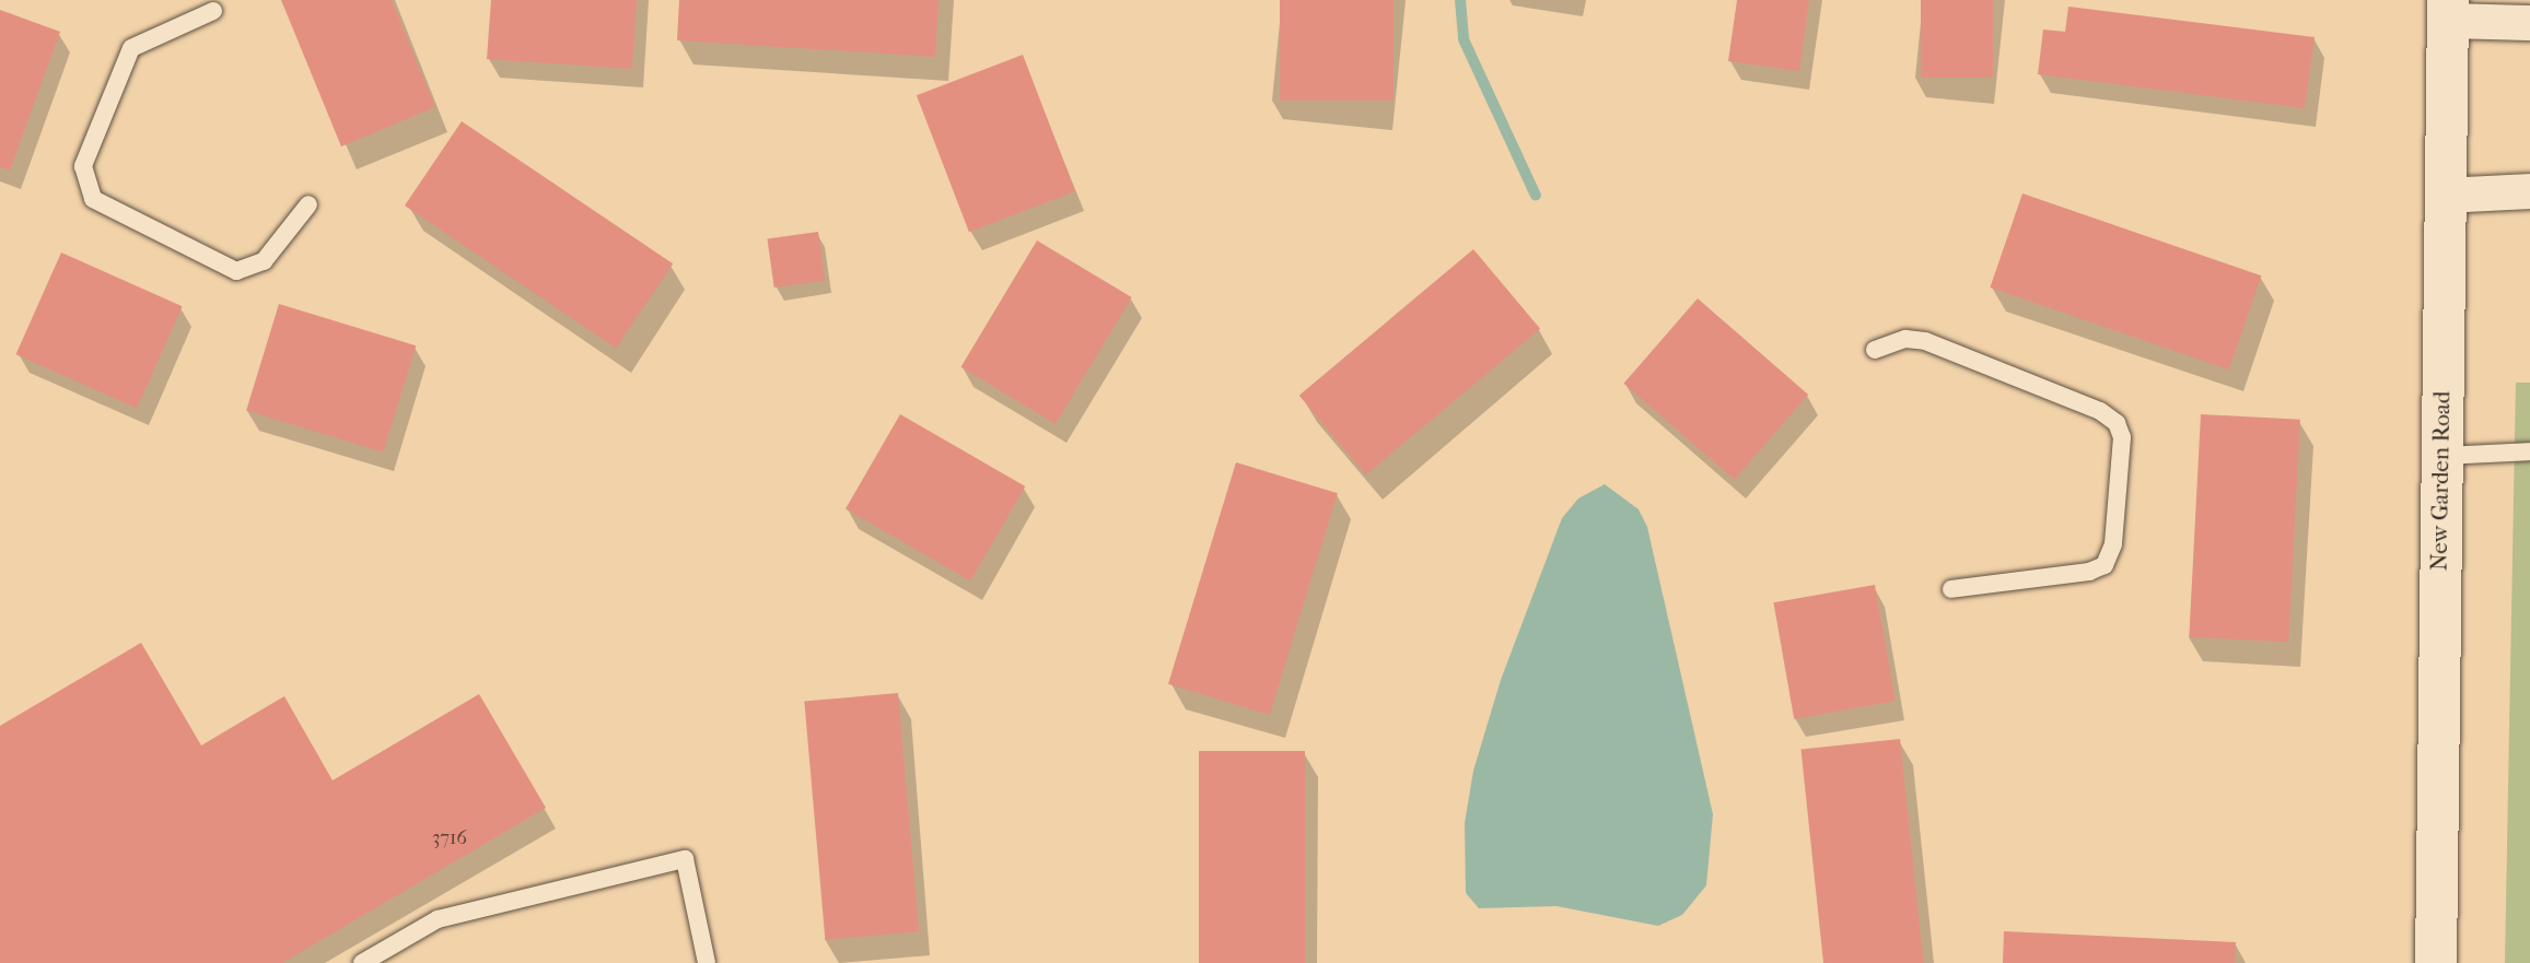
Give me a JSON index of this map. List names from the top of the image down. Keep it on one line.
{"streets":{"street":["New Garden Road"]},"house_numbers":["3716"]}
